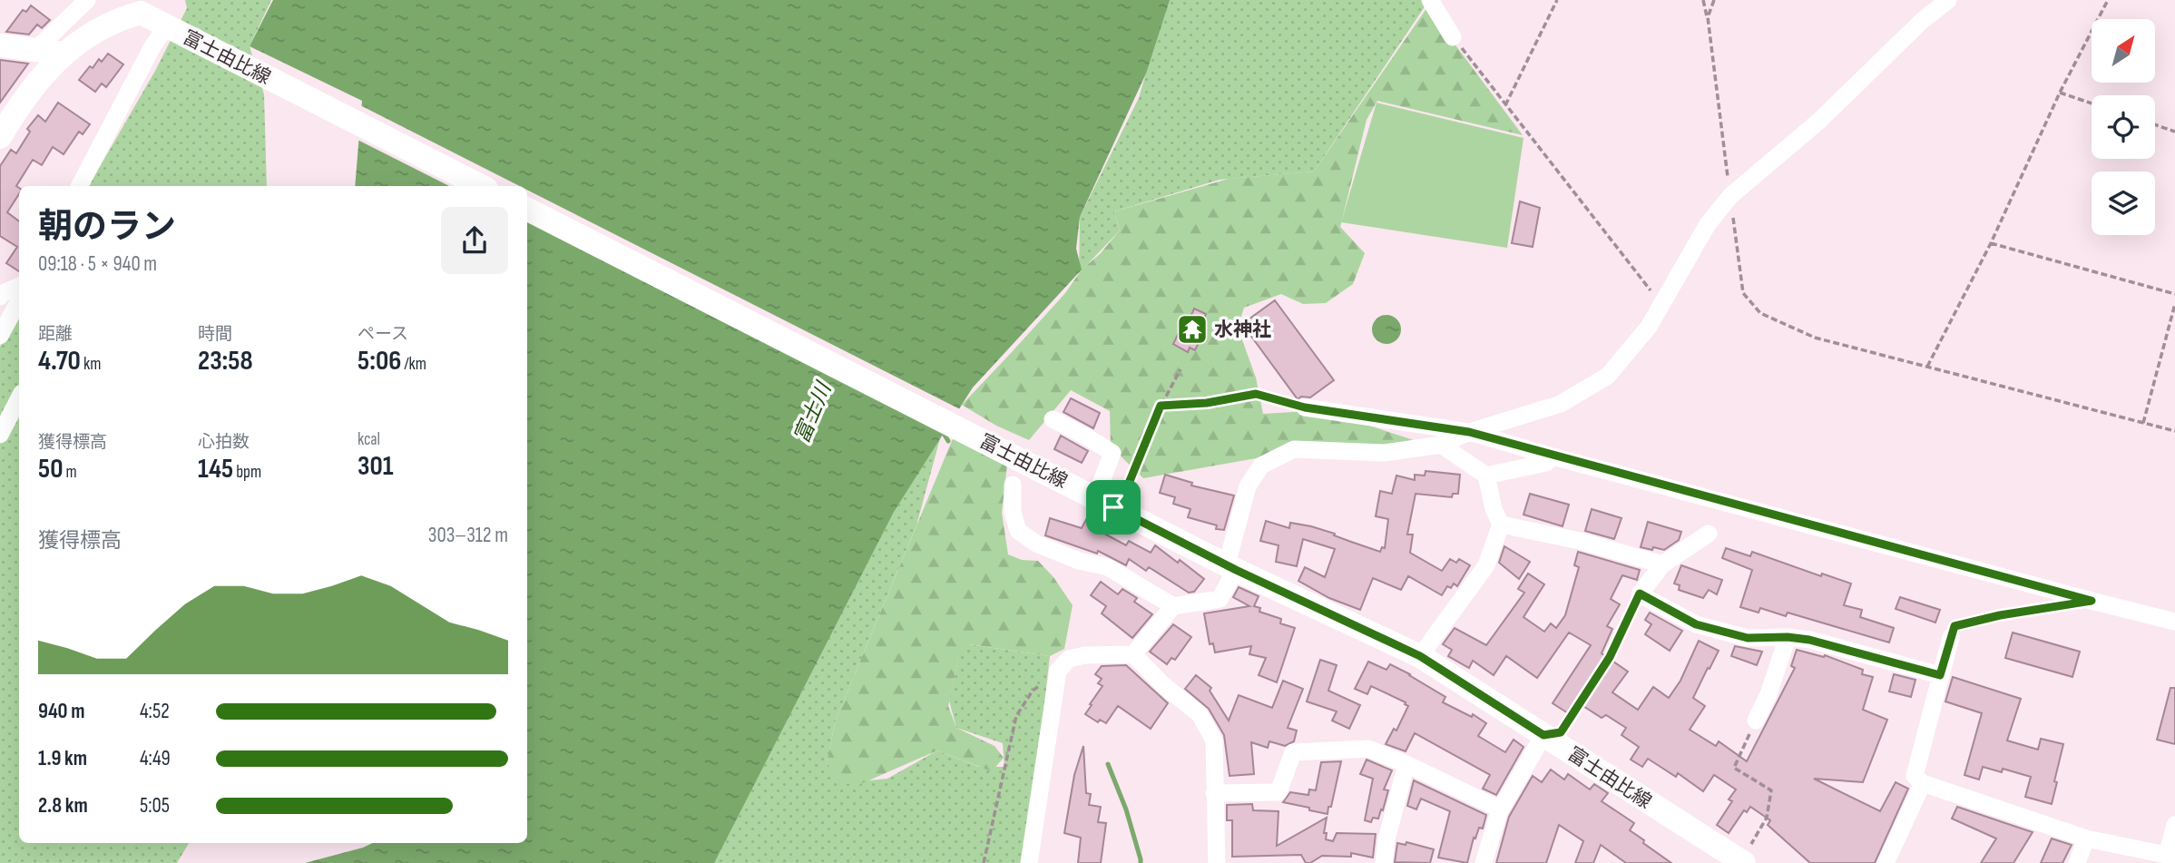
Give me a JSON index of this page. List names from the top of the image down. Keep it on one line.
{"streets":{"main road":["富士由比線"]},"water":["富士川"],"places":{"temple":["水神社"]},"north":"top right","page":{"heading":["朝のラン","09:18 · 5 × 940 m"],"stats":[["距離","4.70 km"],["時間","23:58"],["ペース","5:06 /km"],["獲得標高","50 m"],["心拍数","145 bpm"],["kcal","301"]],"chart":["獲得標高","303–312 m"],"list":[{"name":"940 m","note":"4:52"},{"name":"1.9 km","note":"4:49"},{"name":"2.8 km","note":"5:05"}]}}
